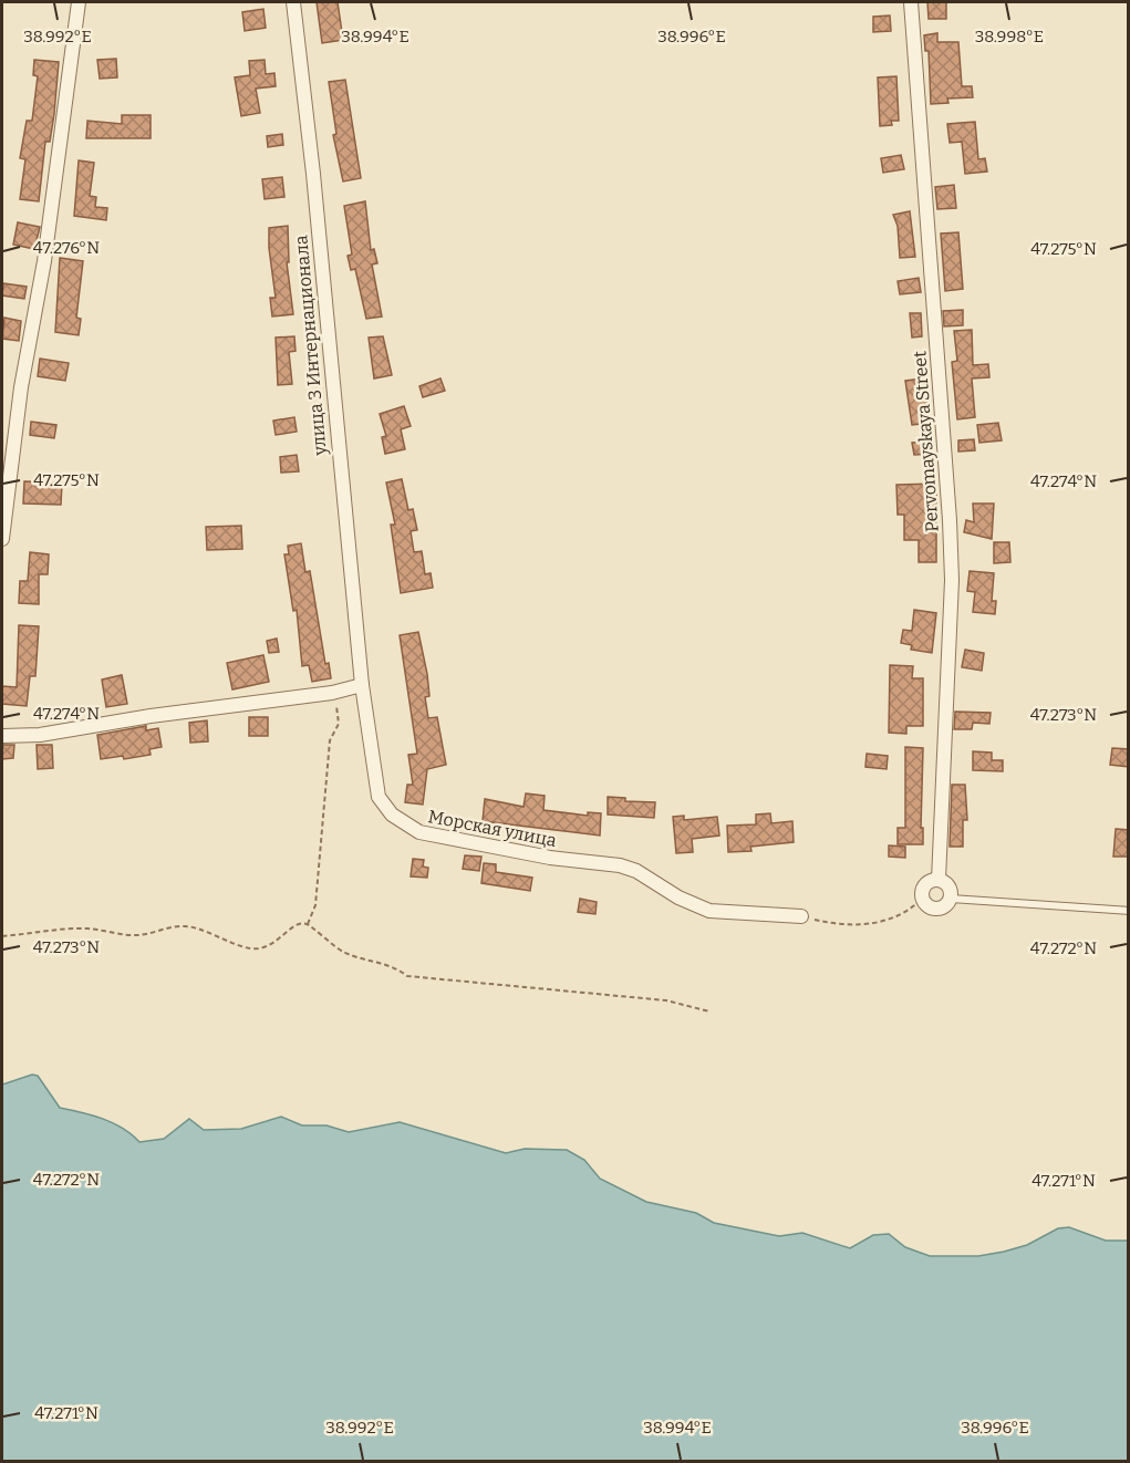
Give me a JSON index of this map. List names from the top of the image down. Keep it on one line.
{"streets":{"street":["улица 3 Интернационала","Pervomayskaya Street","Морская улица"]},"crossings":[["улица 3 Интернационала","Морская улица"]],"coordinates":["38.992°E","38.994°E","38.996°E","38.998°E","47.276°N","47.275°N","47.274°N","47.273°N","47.272°N","47.271°N"]}
